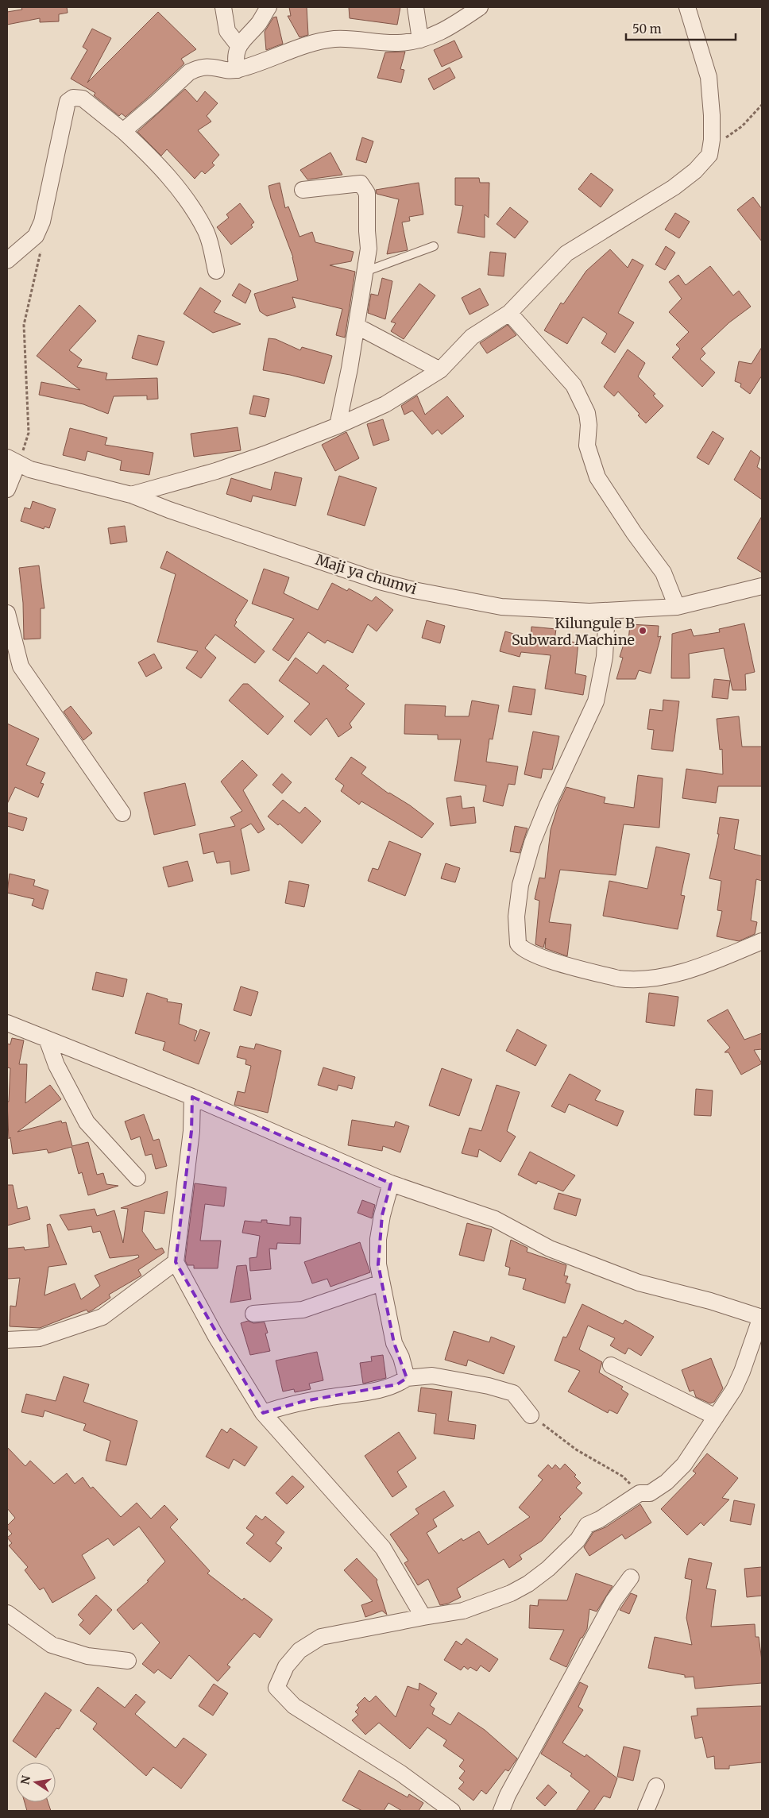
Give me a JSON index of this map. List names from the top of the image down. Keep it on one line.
{"streets":{"street":["Maji ya chumvi"]},"places":["Kilungule B Subward Machine"],"scale_bar":"50 m","north":"left"}
